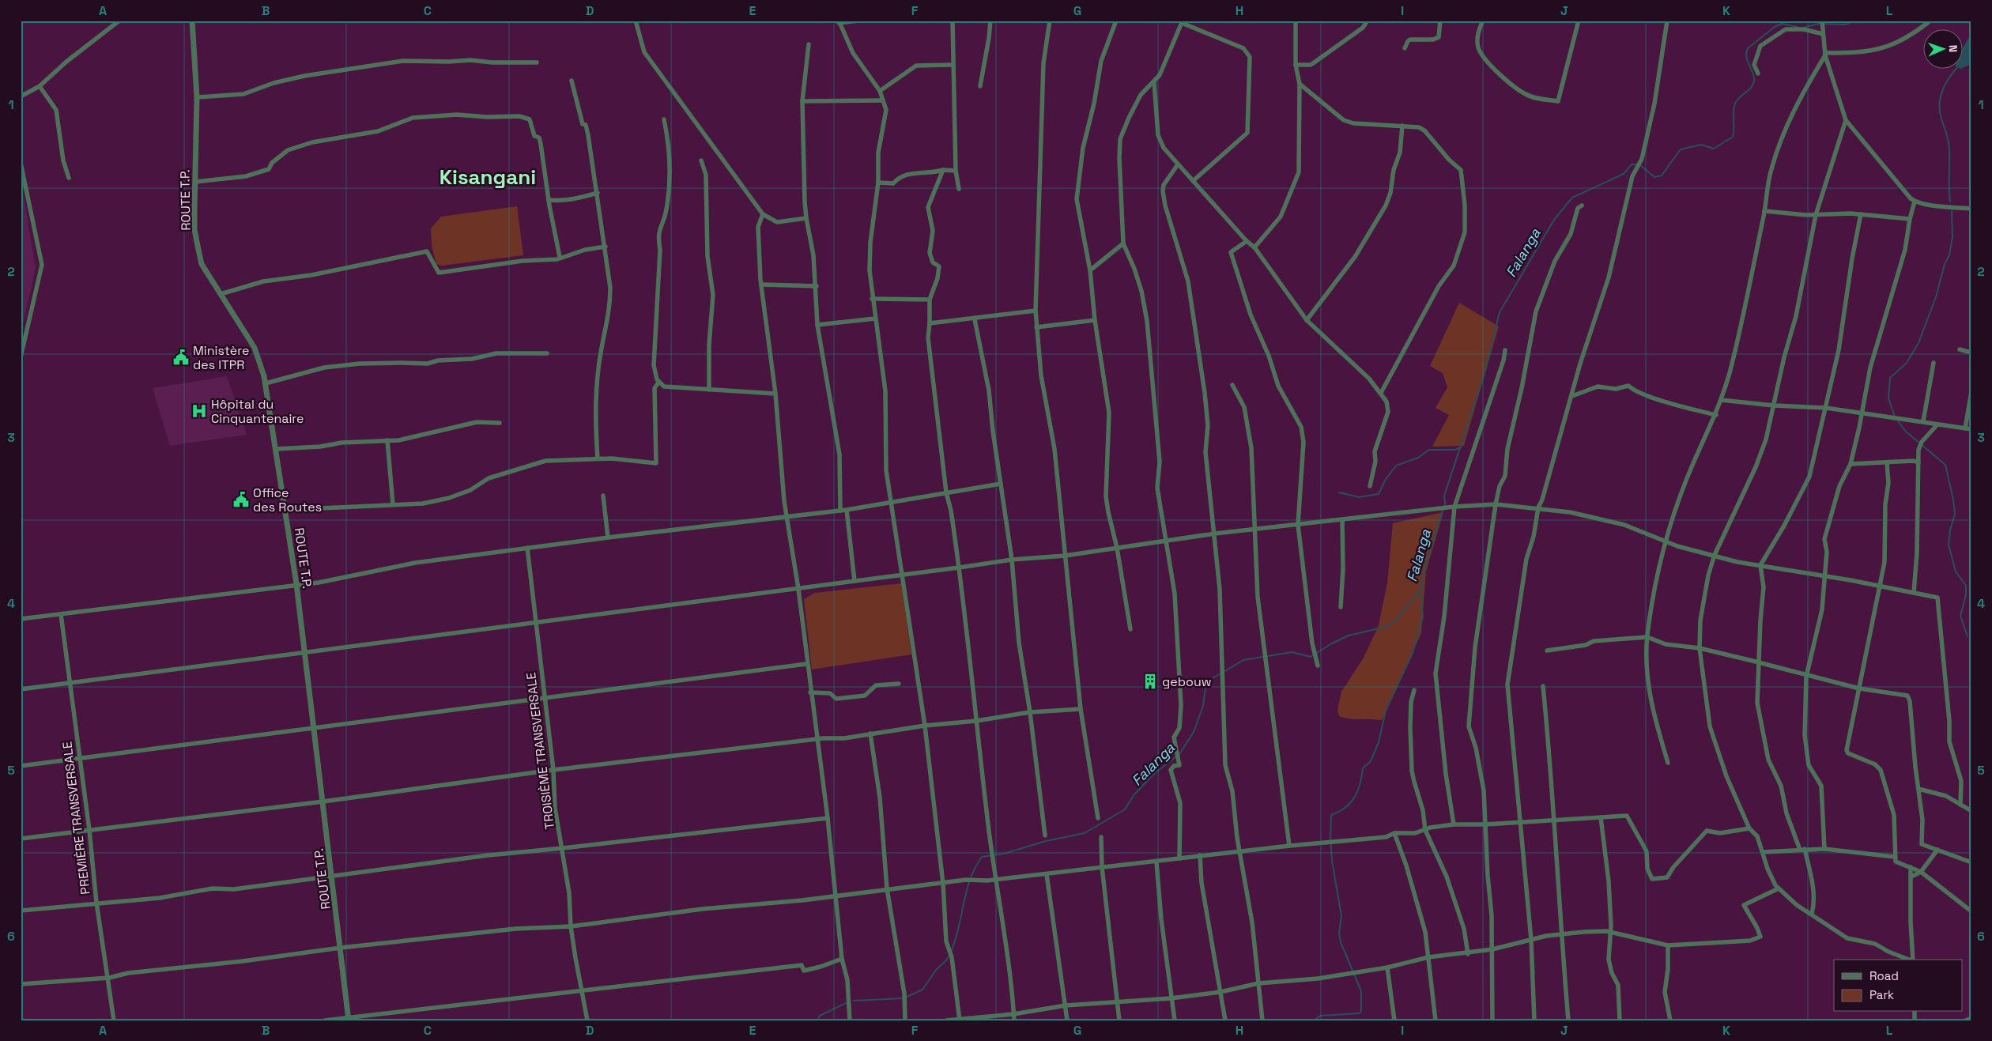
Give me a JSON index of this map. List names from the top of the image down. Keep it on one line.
{"streets":{"street":["ROUTE T.P.","TROISIÈME TRANSVERSALE","PREMIÈRE TRANSVERSALE"]},"districts":["Kisangani"],"water":["Falanga"],"places":{"public building":["Ministère des ITPR","Office des Routes"],"hospital":["Hôpital du Cinquantenaire"],"building":["gebouw"]},"legend":["Road","Park"],"north":"right","grid":{"columns":["A","B","C","D","E","F","G","H","I","J","K","L"],"rows":["1","2","3","4","5","6"]}}
